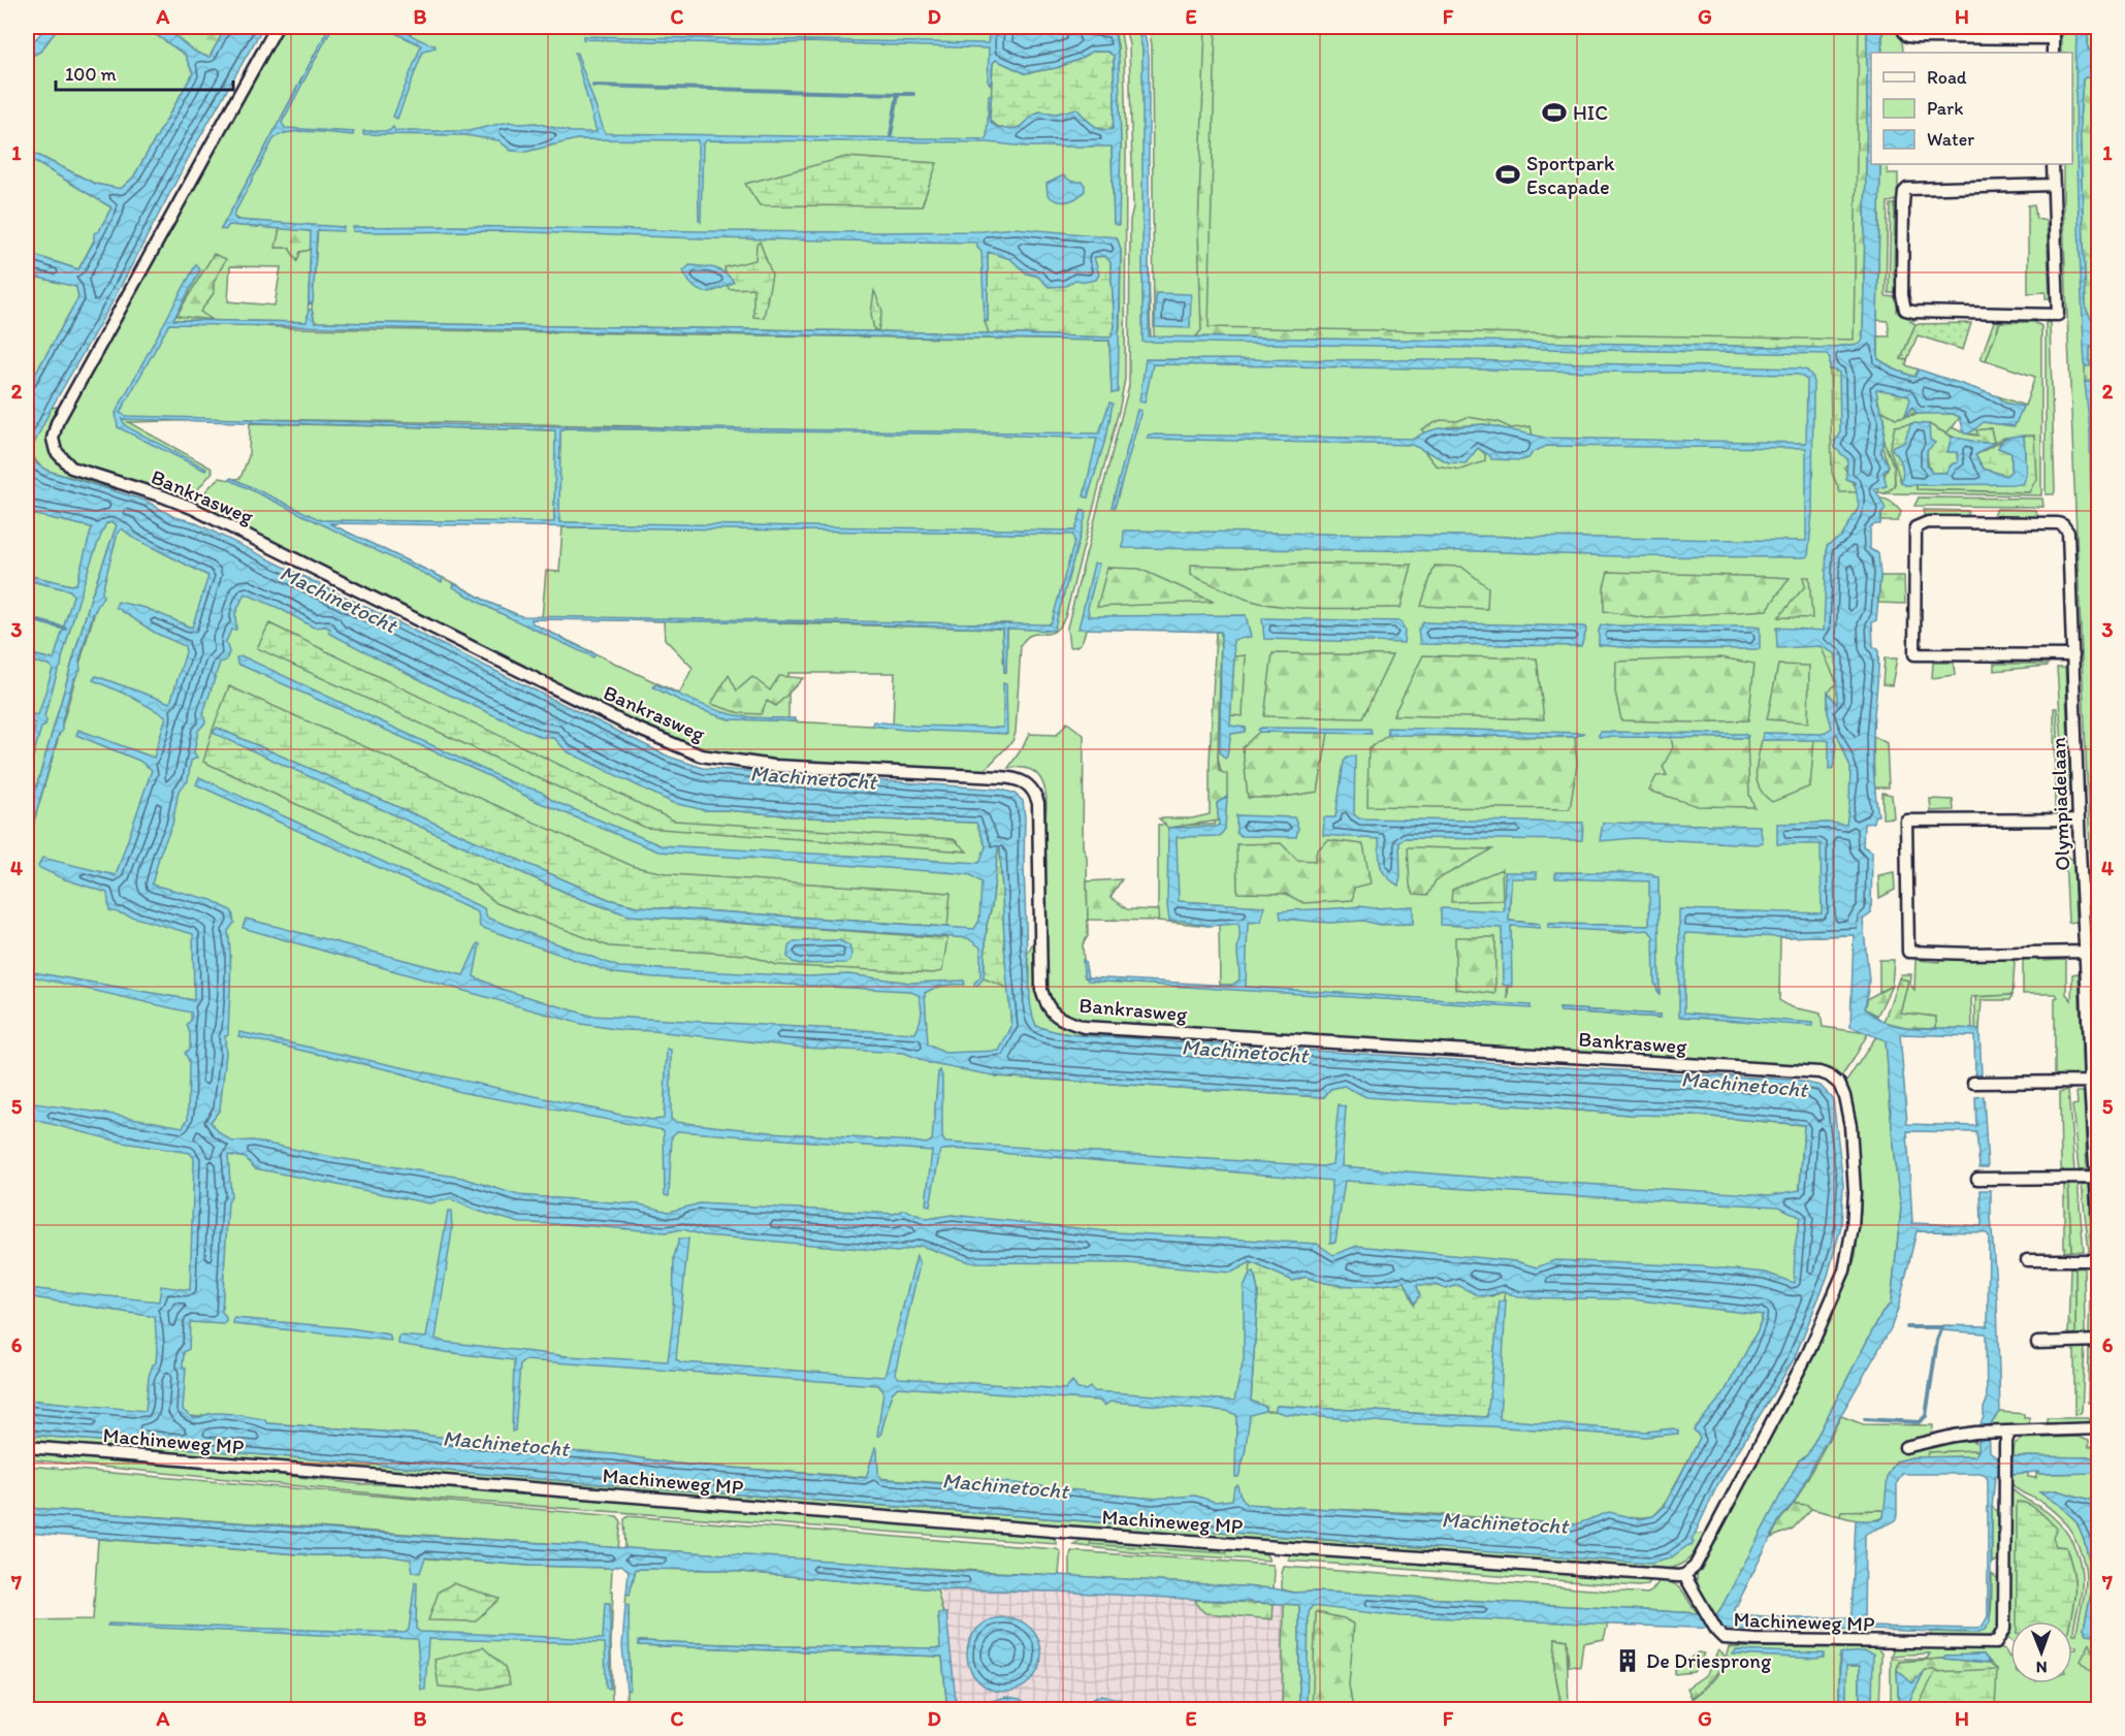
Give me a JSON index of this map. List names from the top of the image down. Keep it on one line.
{"streets":{"street":["Bankrasweg","Olympiadelaan","Machineweg MP"]},"crossings":[["Bankrasweg","Machineweg MP"]],"water":["Machinetocht"],"places":{"sports":["HIC","Sportpark Escapade"],"building":["De Driesprong"]},"legend":["Road","Park","Water"],"scale_bar":"100 m","north":"bottom","grid":{"columns":["A","B","C","D","E","F","G","H"],"rows":["1","2","3","4","5","6","7"]}}
